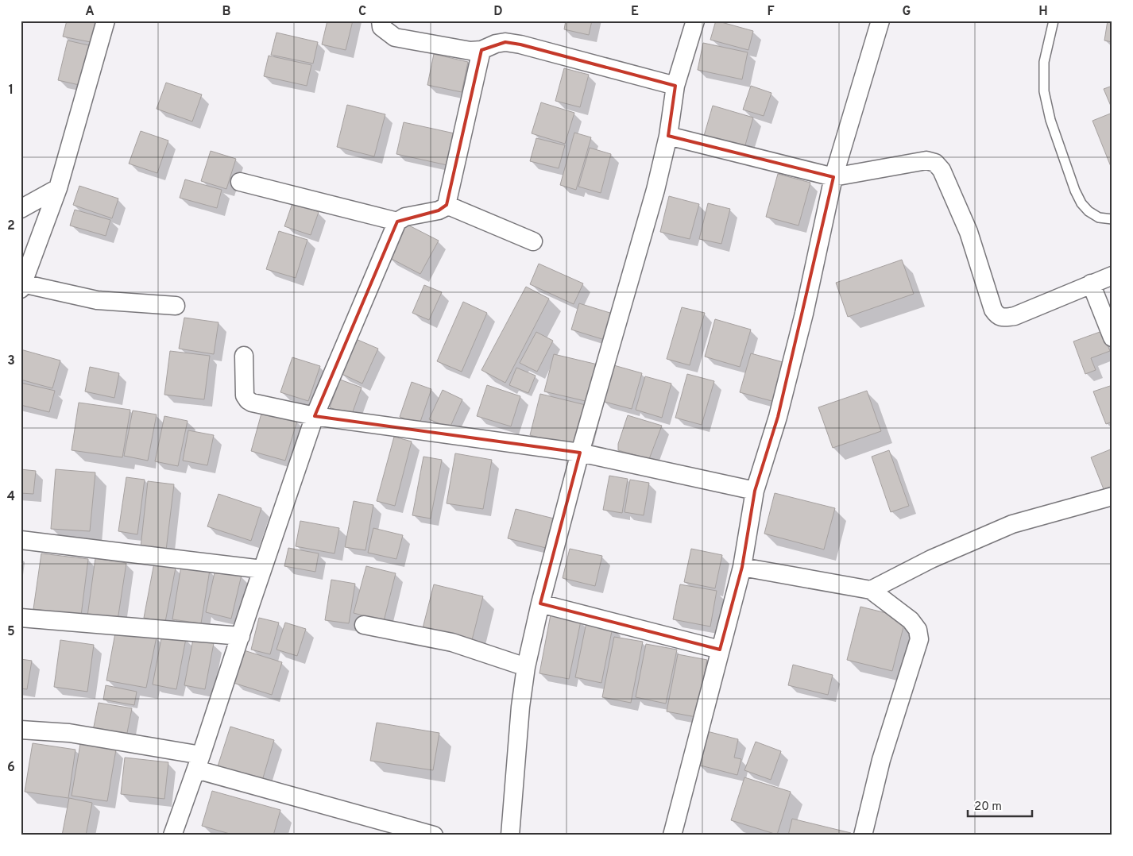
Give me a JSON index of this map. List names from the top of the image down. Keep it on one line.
{"scale_bar":"20 m","grid":{"columns":["A","B","C","D","E","F","G","H"],"rows":["1","2","3","4","5","6"]}}
